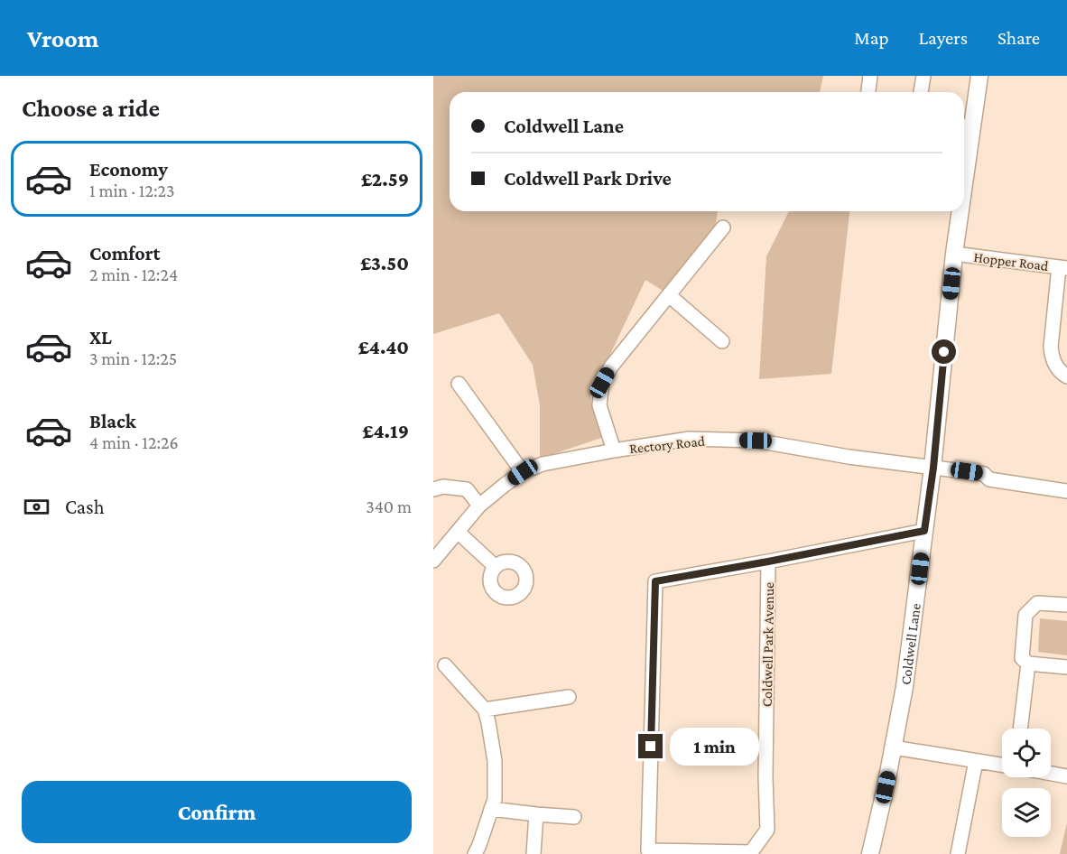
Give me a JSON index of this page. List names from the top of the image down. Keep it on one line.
{"streets":{"street":["Hopper Road","Rectory Road","Coldwell Lane","Coldwell Park Avenue"]},"crossings":[["Hopper Road","Coldwell Lane"],["Rectory Road","Coldwell Lane"]],"page":{"header":"Vroom","nav":["Map","Layers","Share"],"heading":"Choose a ride","banner":["Coldwell Lane","Coldwell Park Drive"],"list":[{"name":"Economy","note":"1 min · 12:23","value":"£2.59"},{"name":"Comfort","note":"2 min · 12:24","value":"£3.50"},{"name":"XL","note":"3 min · 12:25","value":"£4.40"},{"name":"Black","note":"4 min · 12:26","value":"£4.19"}],"pay":["Cash","340 m"],"bubble":"1 min","buttons":"Confirm"}}
